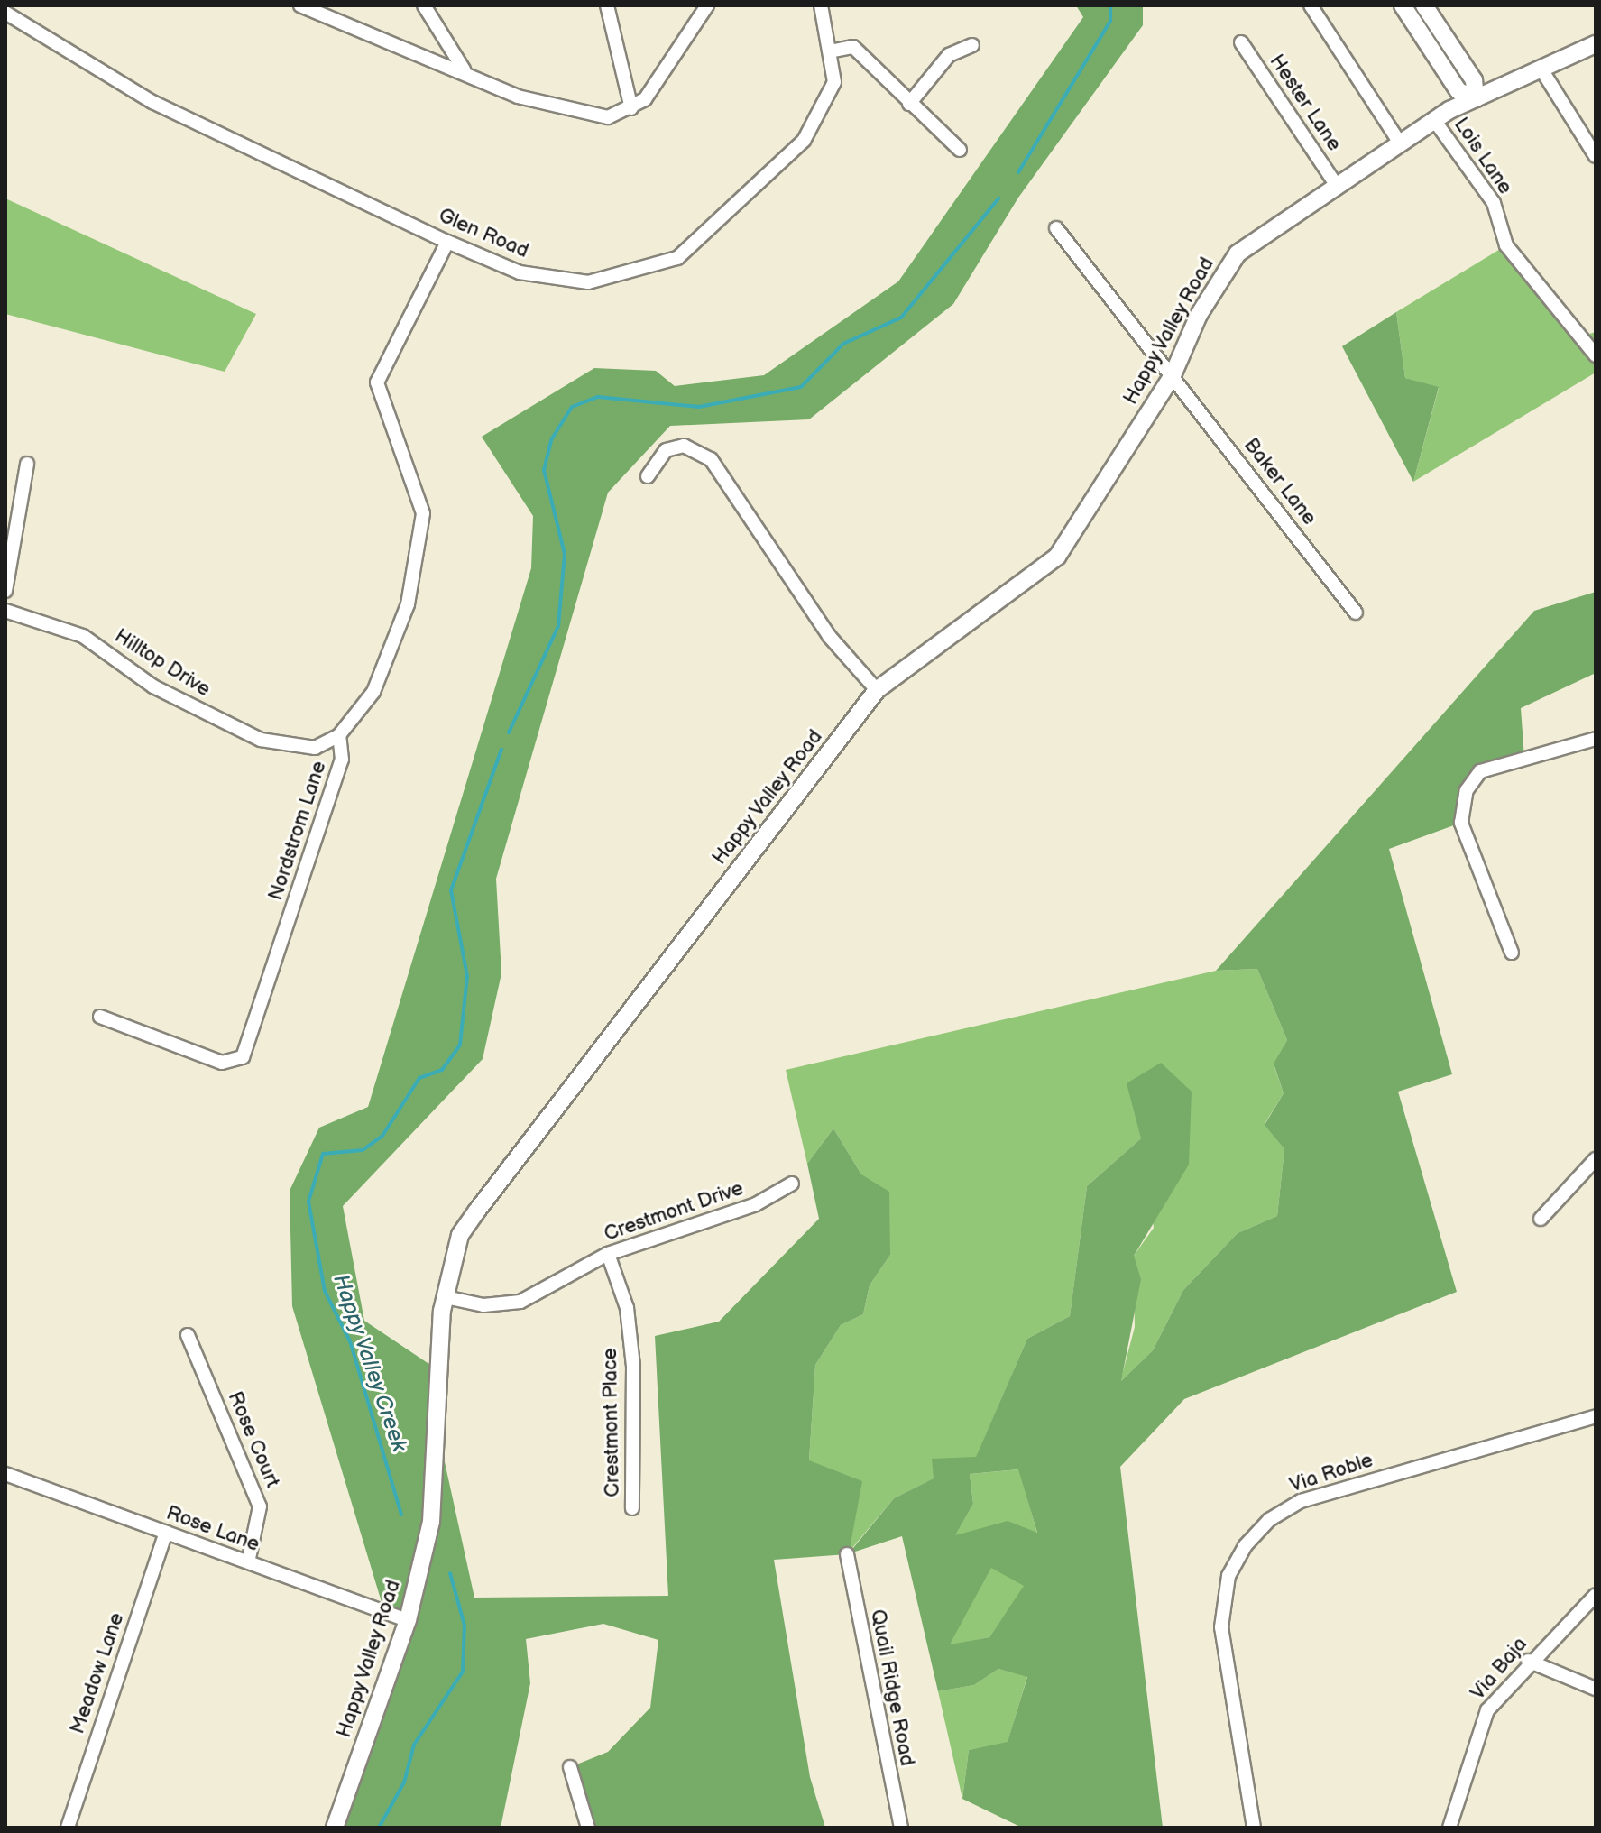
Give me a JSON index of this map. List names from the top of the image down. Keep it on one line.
{"streets":{"street":["Hester Lane","Lois Lane","Glen Road","Happy Valley Road","Baker Lane","Hilltop Drive","Nordstrom Lane","Crestmont Drive","Crestmont Place","Rose Court","Via Roble","Rose Lane","Via Baja","Meadow Lane","Quail Ridge Road"]},"crossings":[["Hester Lane","Happy Valley Road"],["Lois Lane","Happy Valley Road"],["Happy Valley Road","Baker Lane"],["Happy Valley Road","Crestmont Drive"],["Happy Valley Road","Rose Lane"],["Hilltop Drive","Nordstrom Lane"],["Crestmont Drive","Crestmont Place"],["Rose Court","Rose Lane"],["Rose Lane","Meadow Lane"]],"water":["Happy Valley Creek"]}
